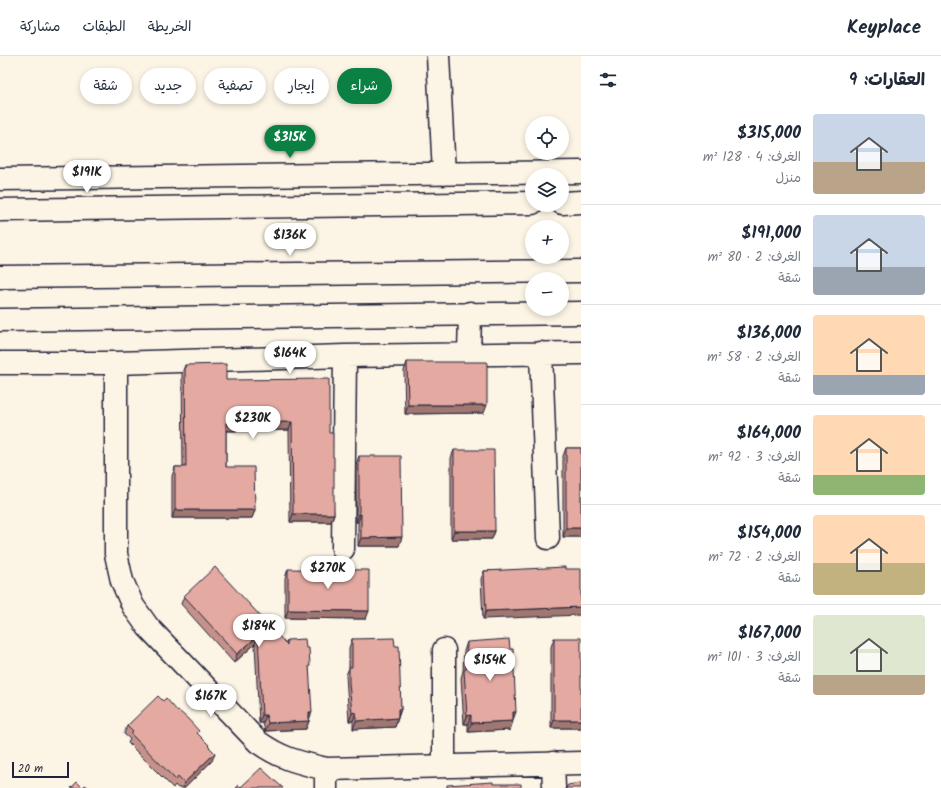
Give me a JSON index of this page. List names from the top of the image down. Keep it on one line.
{"scale_bar":"20 m","page":{"header":"Keyplace","nav":["الخريطة","الطبقات","مشاركة"],"heading":"العقارات: 9","chip":["شراء","إيجار","تصفية","جديد","شقة"],"list":[{"name":"$315,000","note":"الغرف: 4 · 128 m² · منزل"},{"name":"$191,000","note":"الغرف: 2 · 80 m² · شقة"},{"name":"$136,000","note":"الغرف: 2 · 58 m² · شقة"},{"name":"$164,000","note":"الغرف: 3 · 92 m² · شقة"},{"name":"$154,000","note":"الغرف: 2 · 72 m² · شقة"},{"name":"$167,000","note":"الغرف: 3 · 101 m² · شقة"}],"map_buttons":["+","−"],"price":["$315K","$191K","$136K","$164K","$230K","$270K","$184K","$154K","$167K"],"scale":"20 m"}}
